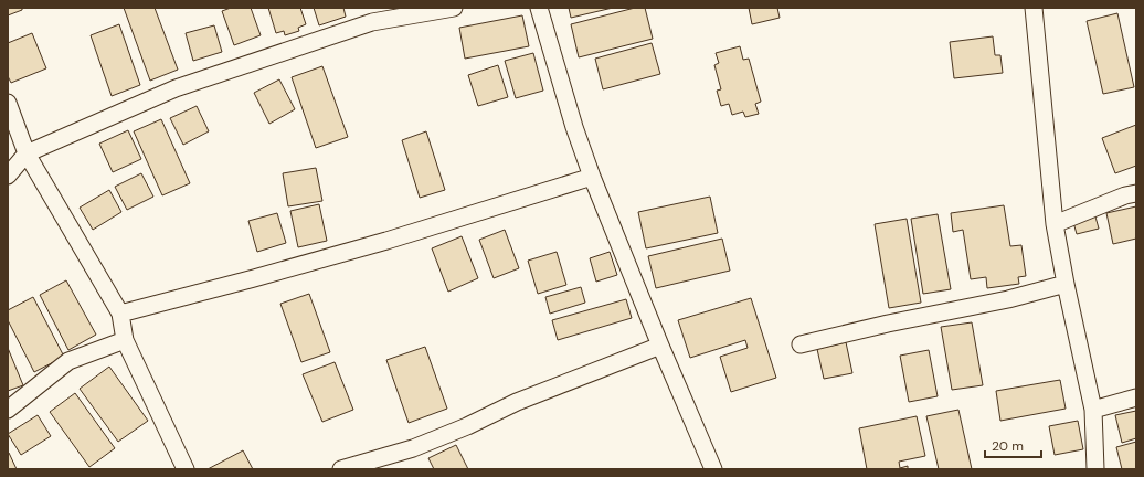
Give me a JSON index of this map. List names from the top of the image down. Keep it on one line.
{"scale_bar":"20 m"}
